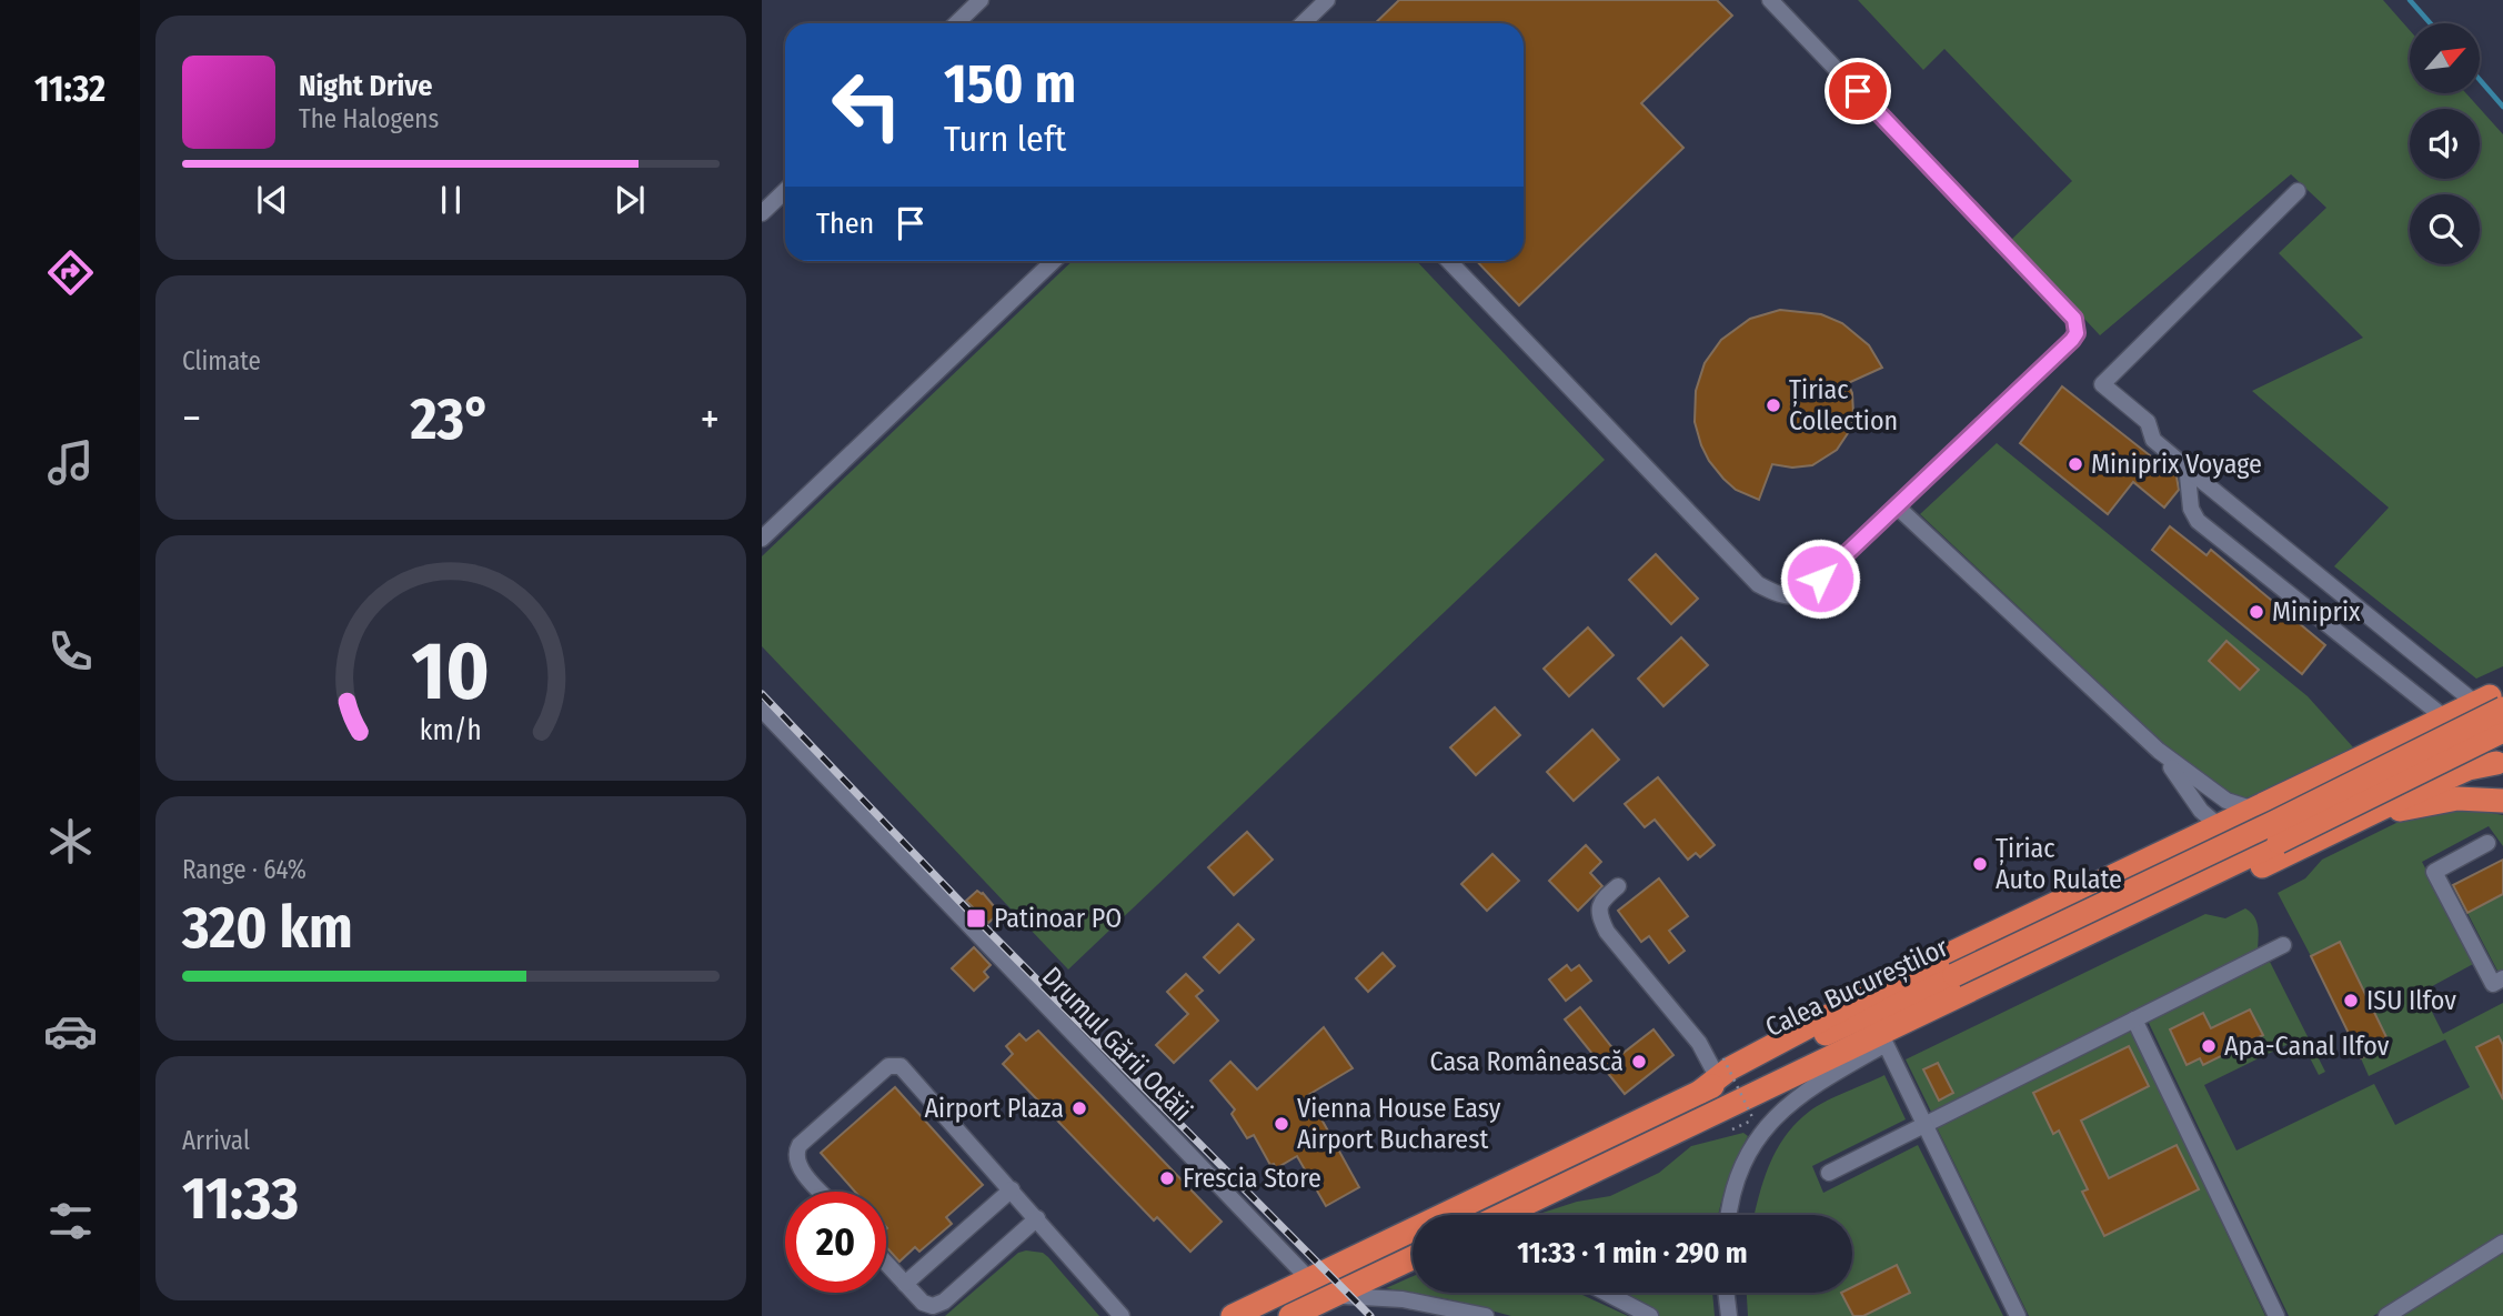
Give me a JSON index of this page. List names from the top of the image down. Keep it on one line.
{"streets":{"highway":["Calea Bucureștilor"],"street":["Drumul Gării Odăii"]},"crossings":[["Calea Bucureștilor","Drumul Gării Odăii"]],"places":{"other":["Țiriac Collection","Miniprix Voyage","Miniprix","Țiriac Auto Rulate","ISU Ilfov","Apa-Canal Ilfov","Casa Românească","Airport Plaza","Vienna House Easy Airport Bucharest","Frescia Store"],"transit":["Patinoar PO"]},"north":"top right","page":{"tabs":"11:32","turn":["150 m","Turn left"],"song":["Night Drive","The Halogens"],"then":"Then","tile":["Climate",["Range · 64%","320 km"],["Arrival","11:33"]],"heat":["−","23°","+"],"limit":"20","trip":"11:33 · 1 min · 290 m","gauge":["10","km/h"]}}
